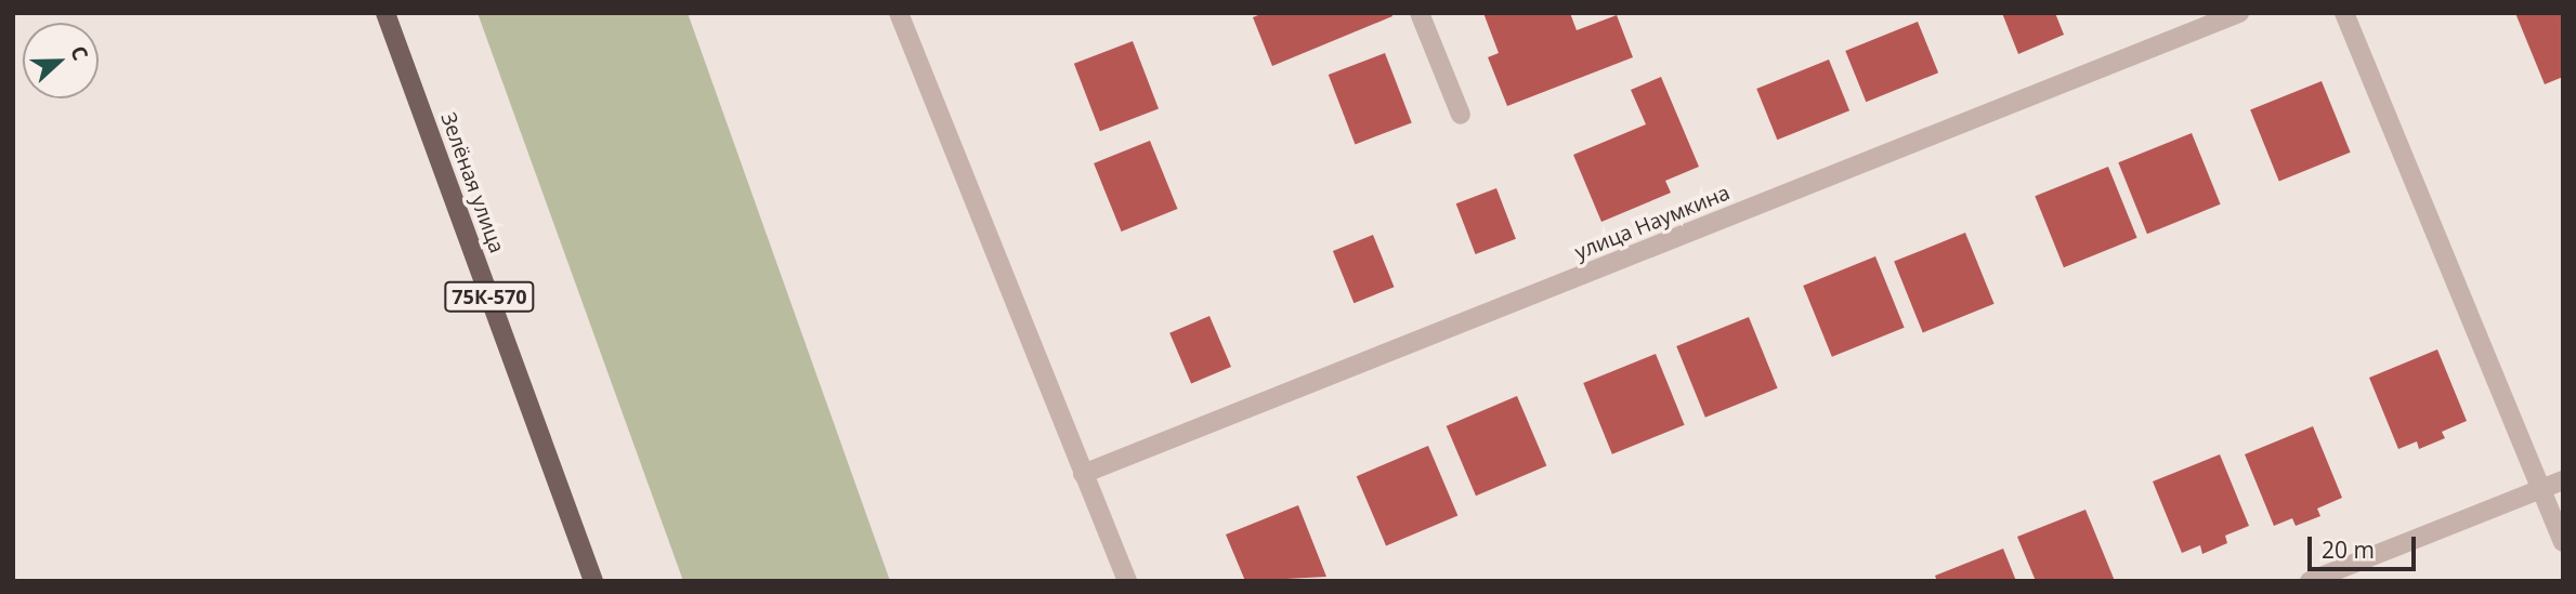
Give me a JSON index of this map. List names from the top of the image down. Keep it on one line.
{"streets":{"main road":["Зелёная улица","75К-570"],"street":["улица Наумкина"]},"scale_bar":"20 m","north":"right"}
